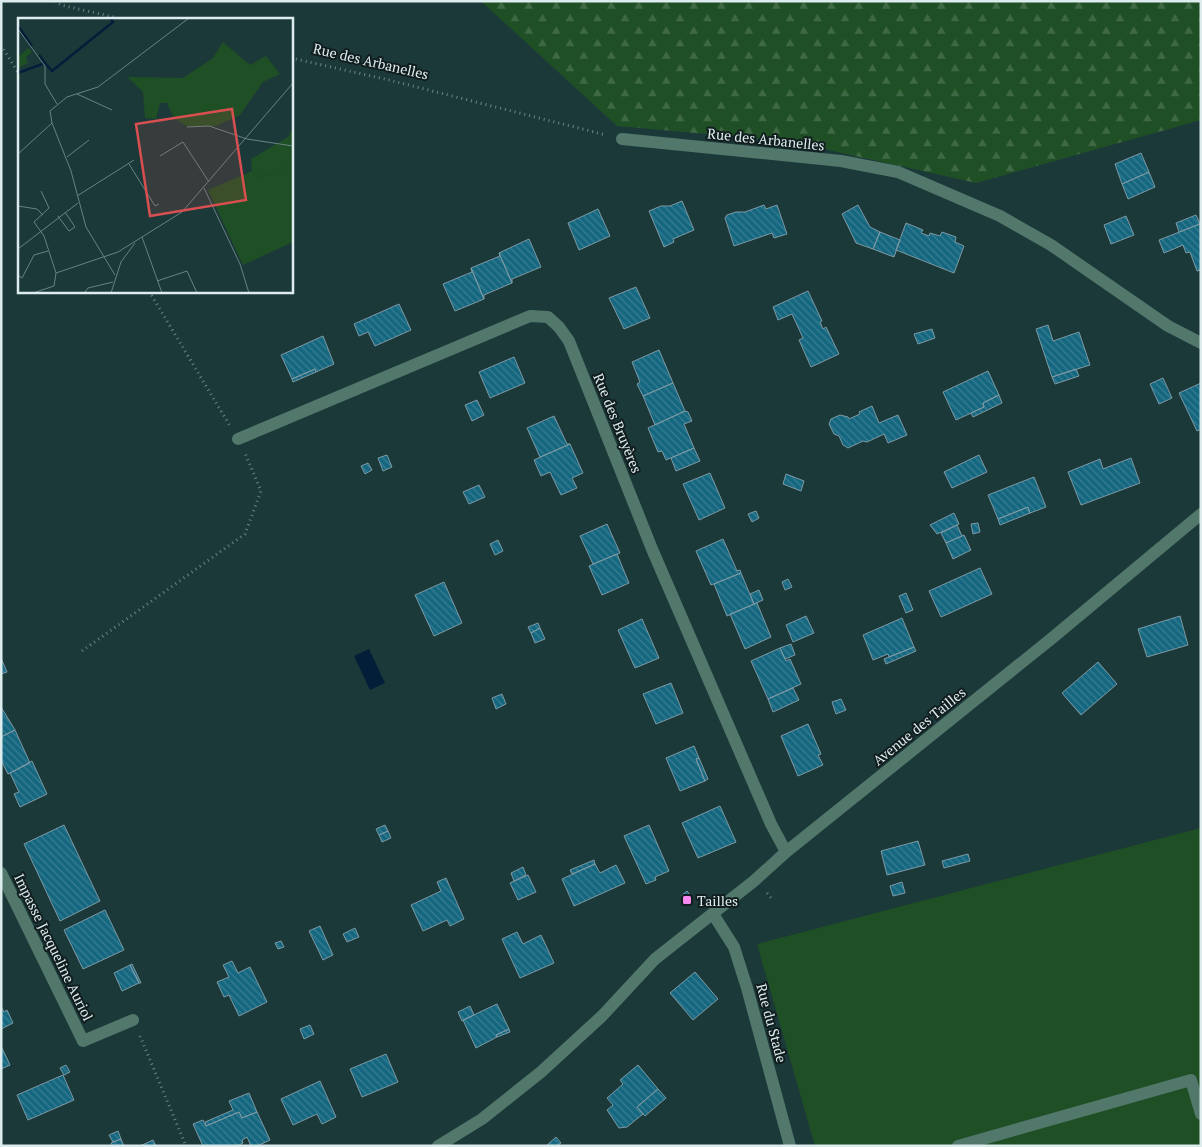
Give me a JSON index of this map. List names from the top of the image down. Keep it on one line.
{"streets":{"street":["Rue des Arbanelles","Rue des Bruyères","Avenue des Tailles","Impasse Jacqueline Auriol","Rue du Stade"]},"crossings":[["Rue des Bruyères","Avenue des Tailles"],["Avenue des Tailles","Rue du Stade"]],"places":{"transit":["Tailles"]}}
